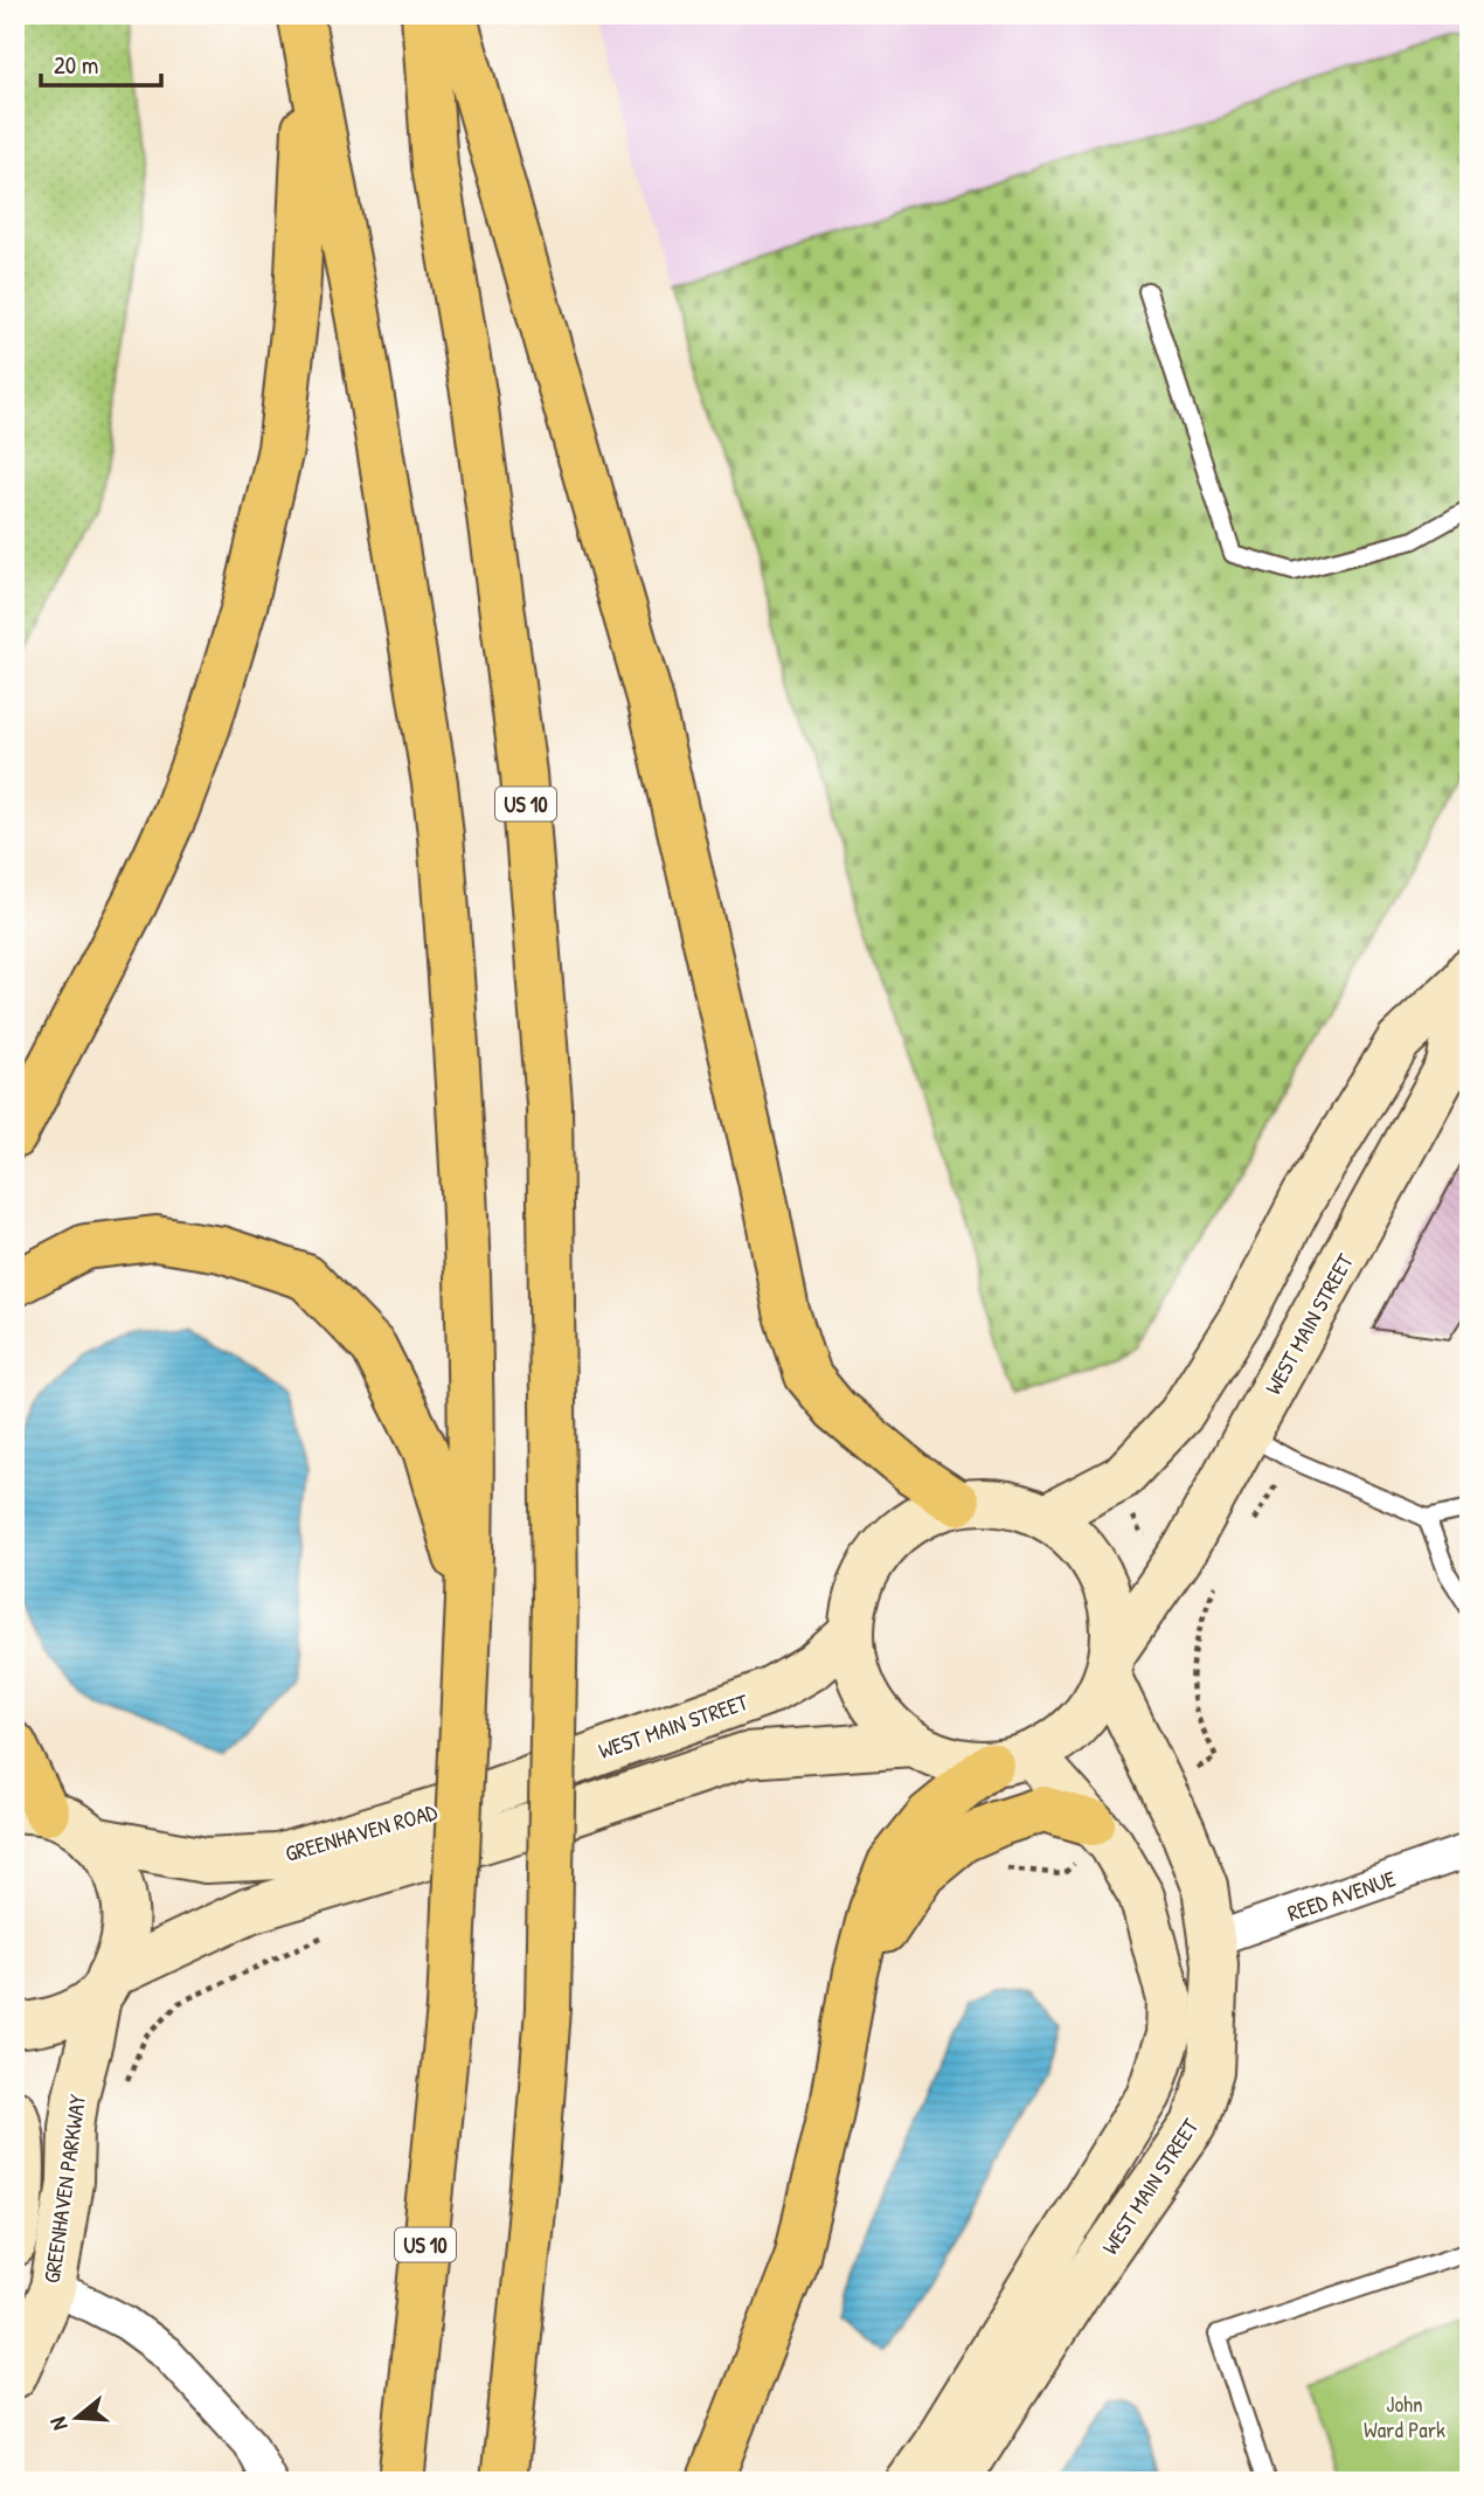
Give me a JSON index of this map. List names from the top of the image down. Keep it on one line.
{"streets":{"highway":["US 10"],"main road":["WEST MAIN STREET","GREENHAVEN ROAD","GREENHAVEN PARKWAY"],"street":["REED AVENUE"]},"crossings":[["WEST MAIN STREET","GREENHAVEN ROAD"],["WEST MAIN STREET","REED AVENUE"],["GREENHAVEN ROAD","GREENHAVEN PARKWAY"]],"parks":["John Ward Park"],"scale_bar":"20 m","north":"left"}
